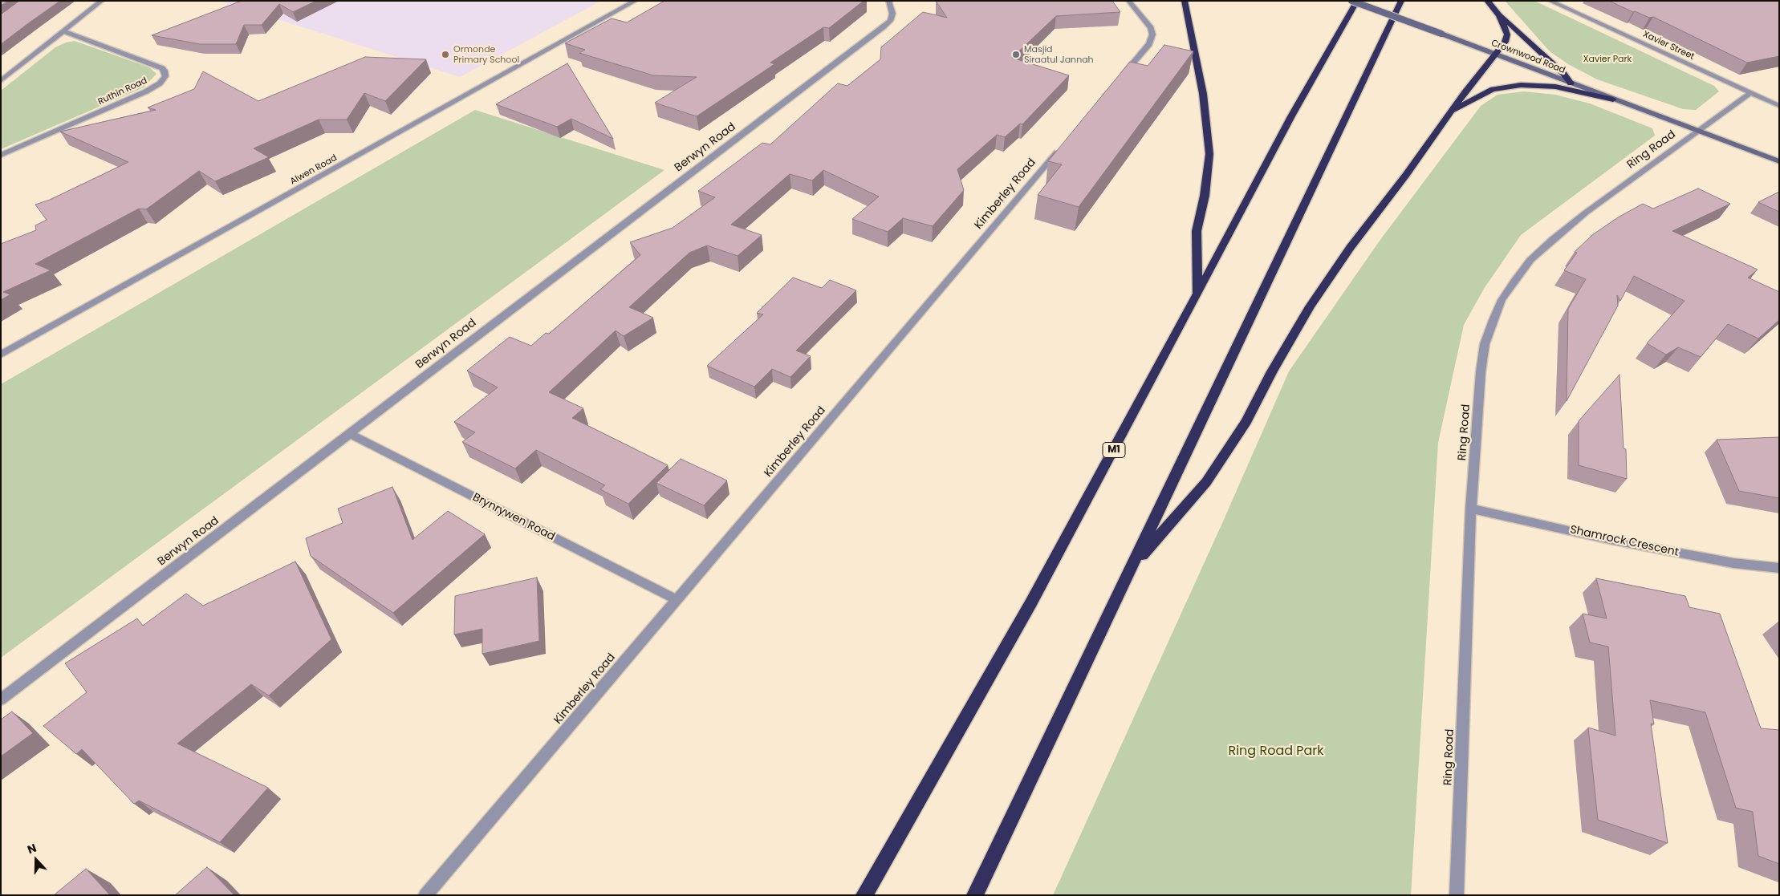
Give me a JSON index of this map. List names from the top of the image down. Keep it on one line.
{"streets":{"highway":["M1"],"main road":["Crownwood Road"],"street":["Xavier Street","Ruthin Road","Berwyn Road","Ring Road","Alwen Road","Kimberley Road","Brynrywen Road","Shamrock Crescent"]},"crossings":[["Xavier Street","Ring Road"],["Crownwood Road","Ring Road"],["Berwyn Road","Brynrywen Road"],["Ring Road","Shamrock Crescent"],["Kimberley Road","Brynrywen Road"]],"parks":["Xavier Park","Ring Road Park"],"places":["Ormonde Primary School","Masjid Siraatul Jannah"],"north":"top"}
